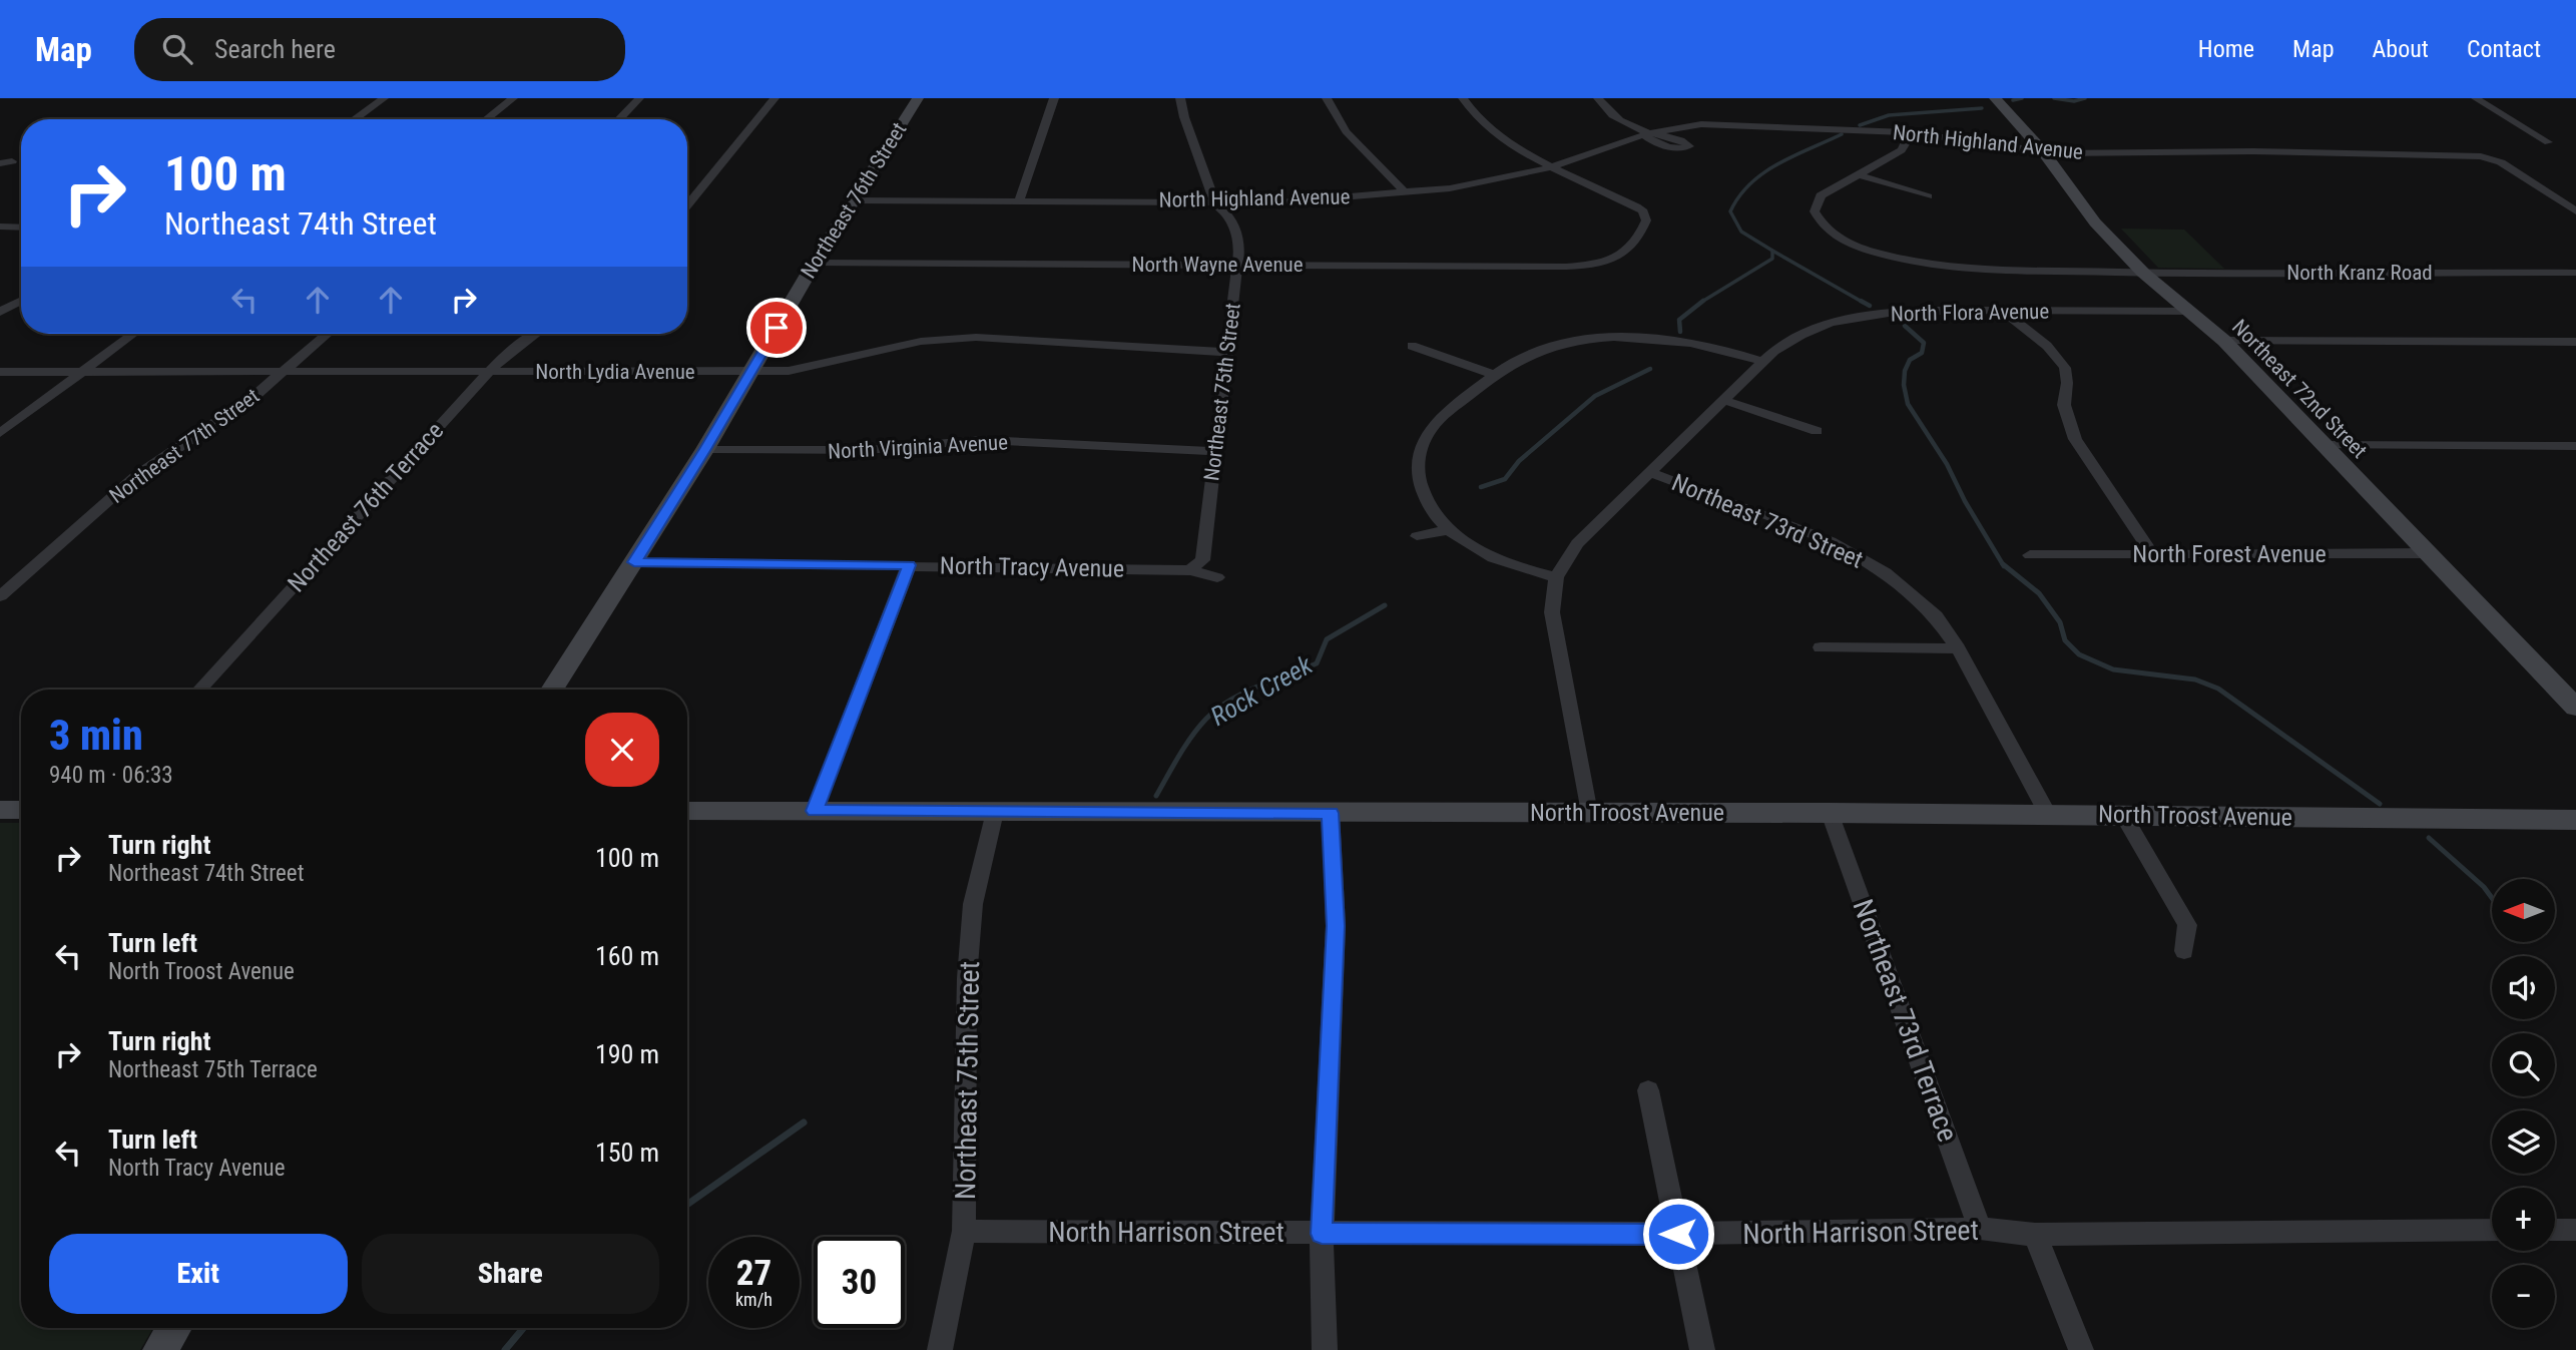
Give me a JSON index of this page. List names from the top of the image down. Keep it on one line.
{"streets":{"street":["North Highland Avenue","Northeast 76th Street","North Wayne Avenue","North Kranz Road","North Flora Avenue","North Lydia Avenue","Northeast 72nd Street","Northeast 75th Street","Northeast 77th Street","North Virginia Avenue","Northeast 76th Terrace","Northeast 73rd Street","North Forest Avenue","North Tracy Avenue","North Troost Avenue","Northeast 73rd Terrace","North Harrison Street"]},"crossings":[["North Highland Avenue","Northeast 76th Street"],["North Highland Avenue","North Wayne Avenue"],["North Highland Avenue","Northeast 72nd Street"],["North Highland Avenue","Northeast 75th Street"],["Northeast 76th Street","North Wayne Avenue"],["Northeast 76th Street","North Lydia Avenue"],["Northeast 76th Street","North Virginia Avenue"],["Northeast 76th Street","North Tracy Avenue"],["North Wayne Avenue","Northeast 75th Street"],["North Kranz Road","Northeast 72nd Street"],["North Flora Avenue","Northeast 72nd Street"],["North Flora Avenue","Northeast 73rd Street"],["North Lydia Avenue","Northeast 75th Street"],["North Lydia Avenue","Northeast 77th Street"],["North Lydia Avenue","Northeast 76th Terrace"],["Northeast 72nd Street","North Forest Avenue"],["Northeast 75th Street","North Virginia Avenue"],["Northeast 75th Street","North Tracy Avenue"],["Northeast 75th Street","North Troost Avenue"],["Northeast 75th Street","North Harrison Street"],["Northeast 73rd Street","North Troost Avenue"],["North Troost Avenue","Northeast 73rd Terrace"],["Northeast 73rd Terrace","North Harrison Street"]],"water":["Rock Creek"],"north":"left","page":{"header":"Map","search":"Search here","nav":["Home","Map","About","Contact"],"turn":["100 m","Northeast 74th Street"],"heading":["3 min","940 m · 06:33"],"list":[{"name":"Turn right","note":"Northeast 74th Street","value":"100 m"},{"name":"Turn left","note":"North Troost Avenue","value":"160 m"},{"name":"Turn right","note":"Northeast 75th Terrace","value":"190 m"},{"name":"Turn left","note":"North Tracy Avenue","value":"150 m"}],"map_buttons":["+","−"],"buttons":["Exit","Share"],"speed":"27 km/h","limit":"30"}}
